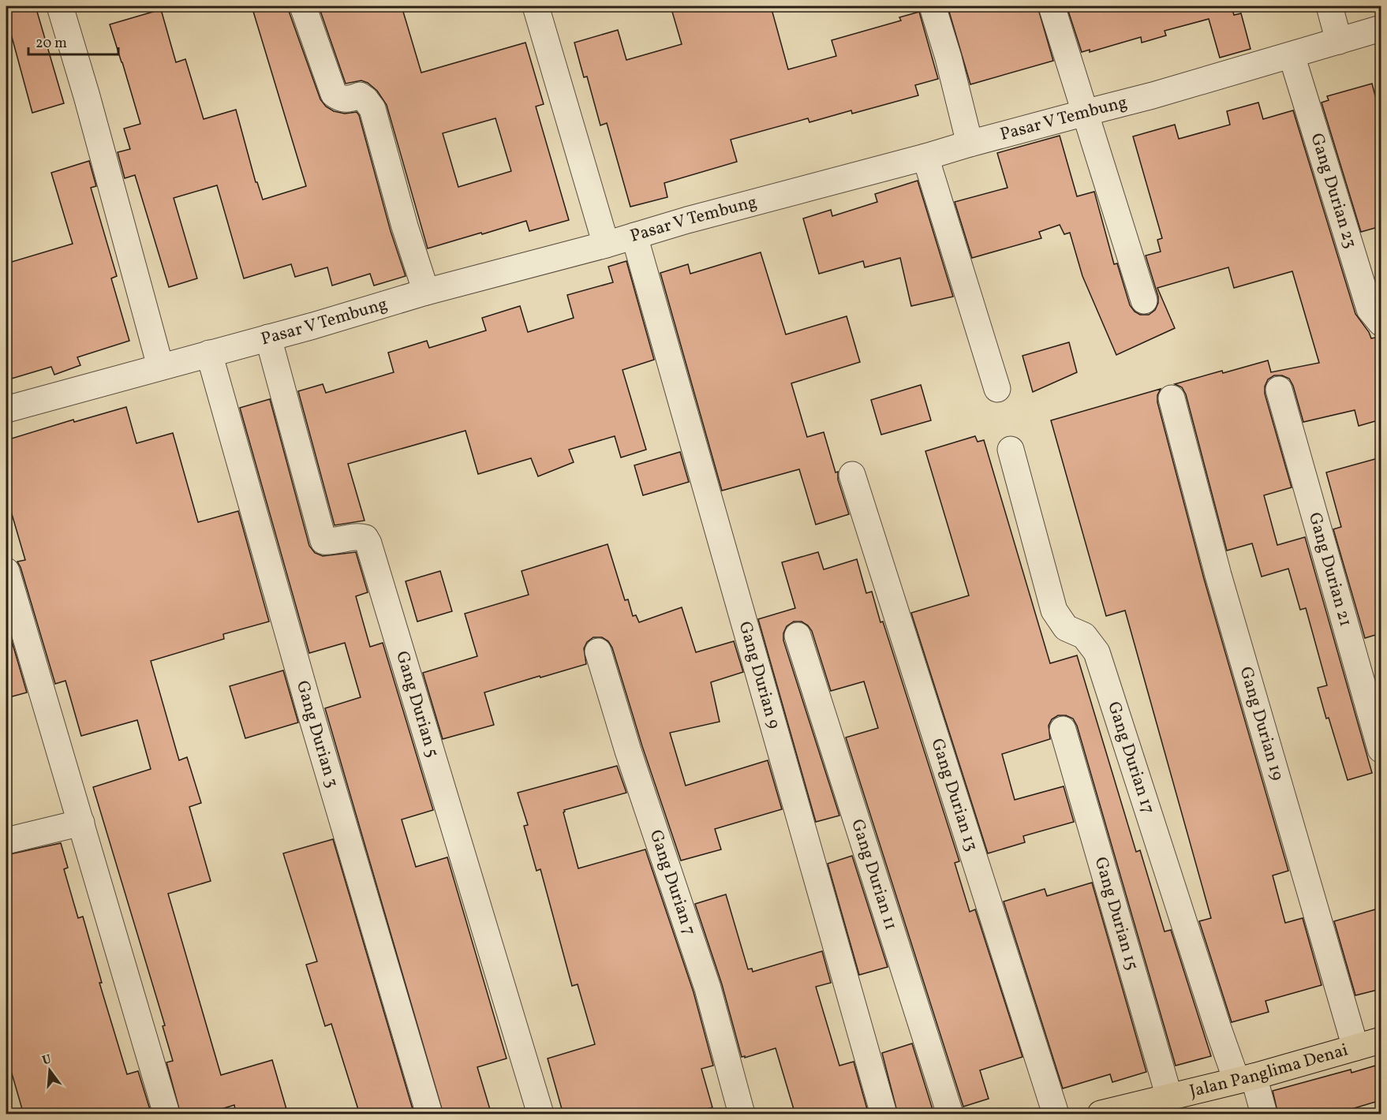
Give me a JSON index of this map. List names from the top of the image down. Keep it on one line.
{"streets":{"main road":["Jalan Panglima Denai"],"street":["Pasar V Tembung","Gang Durian 23","Gang Durian 21","Gang Durian 9","Gang Durian 5","Gang Durian 19","Gang Durian 3","Gang Durian 17","Gang Durian 13","Gang Durian 11","Gang Durian 7","Gang Durian 15"]},"crossings":[["Pasar V Tembung","Gang Durian 23"],["Pasar V Tembung","Gang Durian 9"],["Pasar V Tembung","Gang Durian 5"],["Pasar V Tembung","Gang Durian 3"],["Gang Durian 19","Jalan Panglima Denai"],["Gang Durian 17","Jalan Panglima Denai"],["Gang Durian 15","Jalan Panglima Denai"]],"scale_bar":"20 m","north":"top"}
